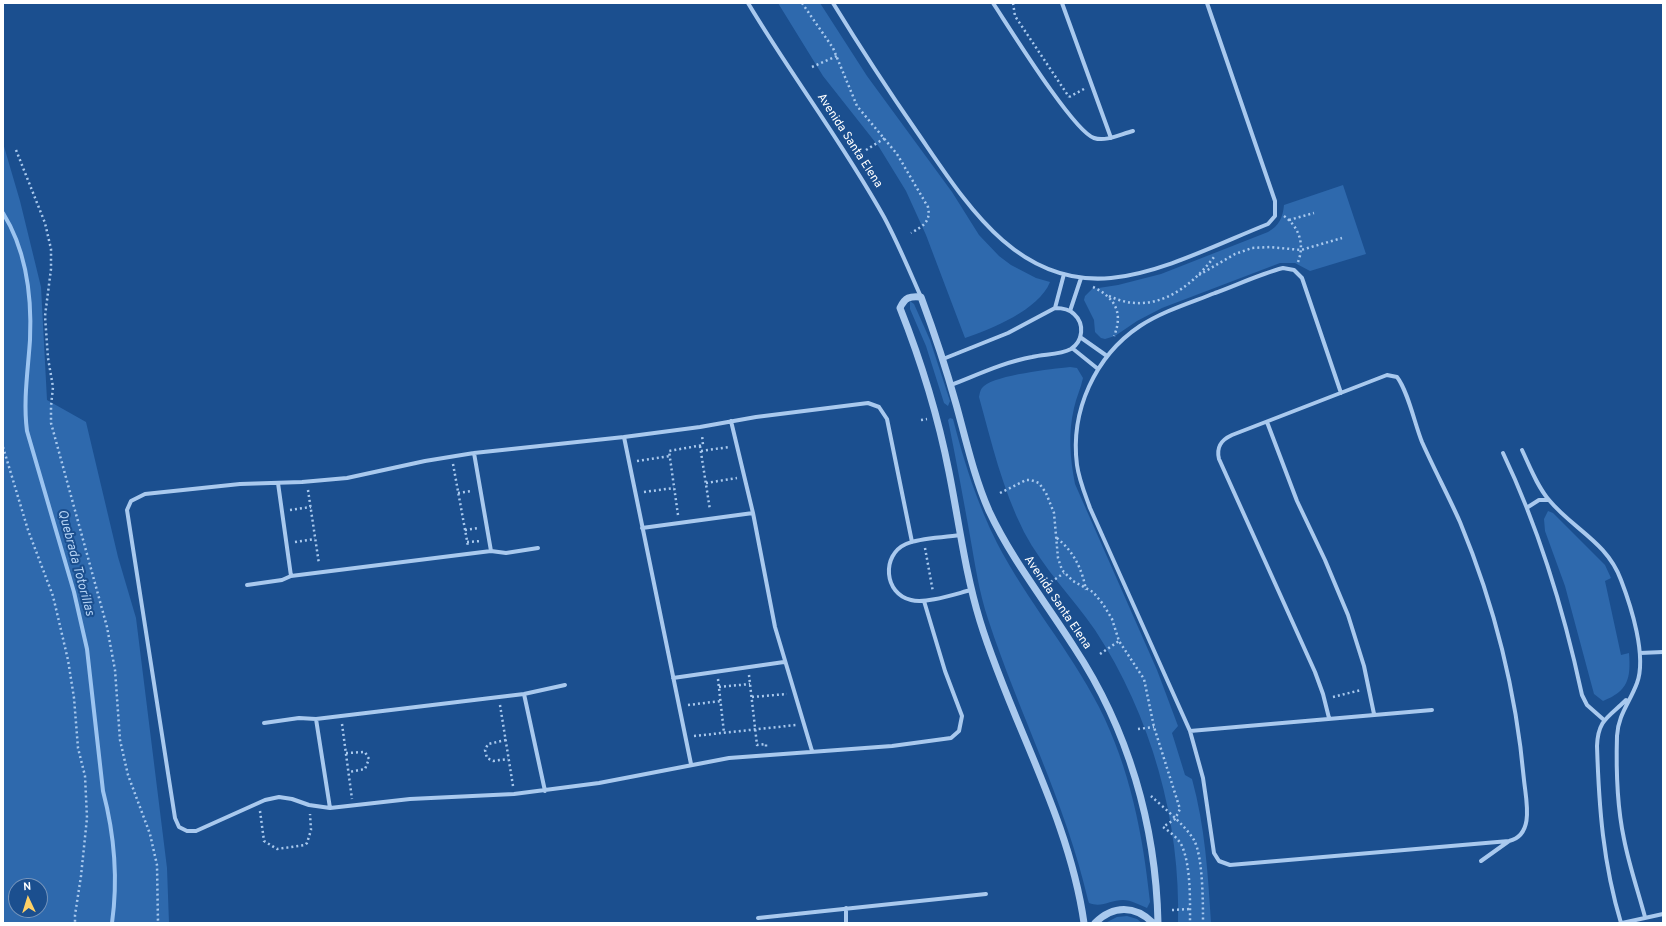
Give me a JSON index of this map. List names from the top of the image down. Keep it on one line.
{"streets":{"street":["Avenida Santa Elena"]},"water":["Quebrada Totorillas"],"north":"top"}
